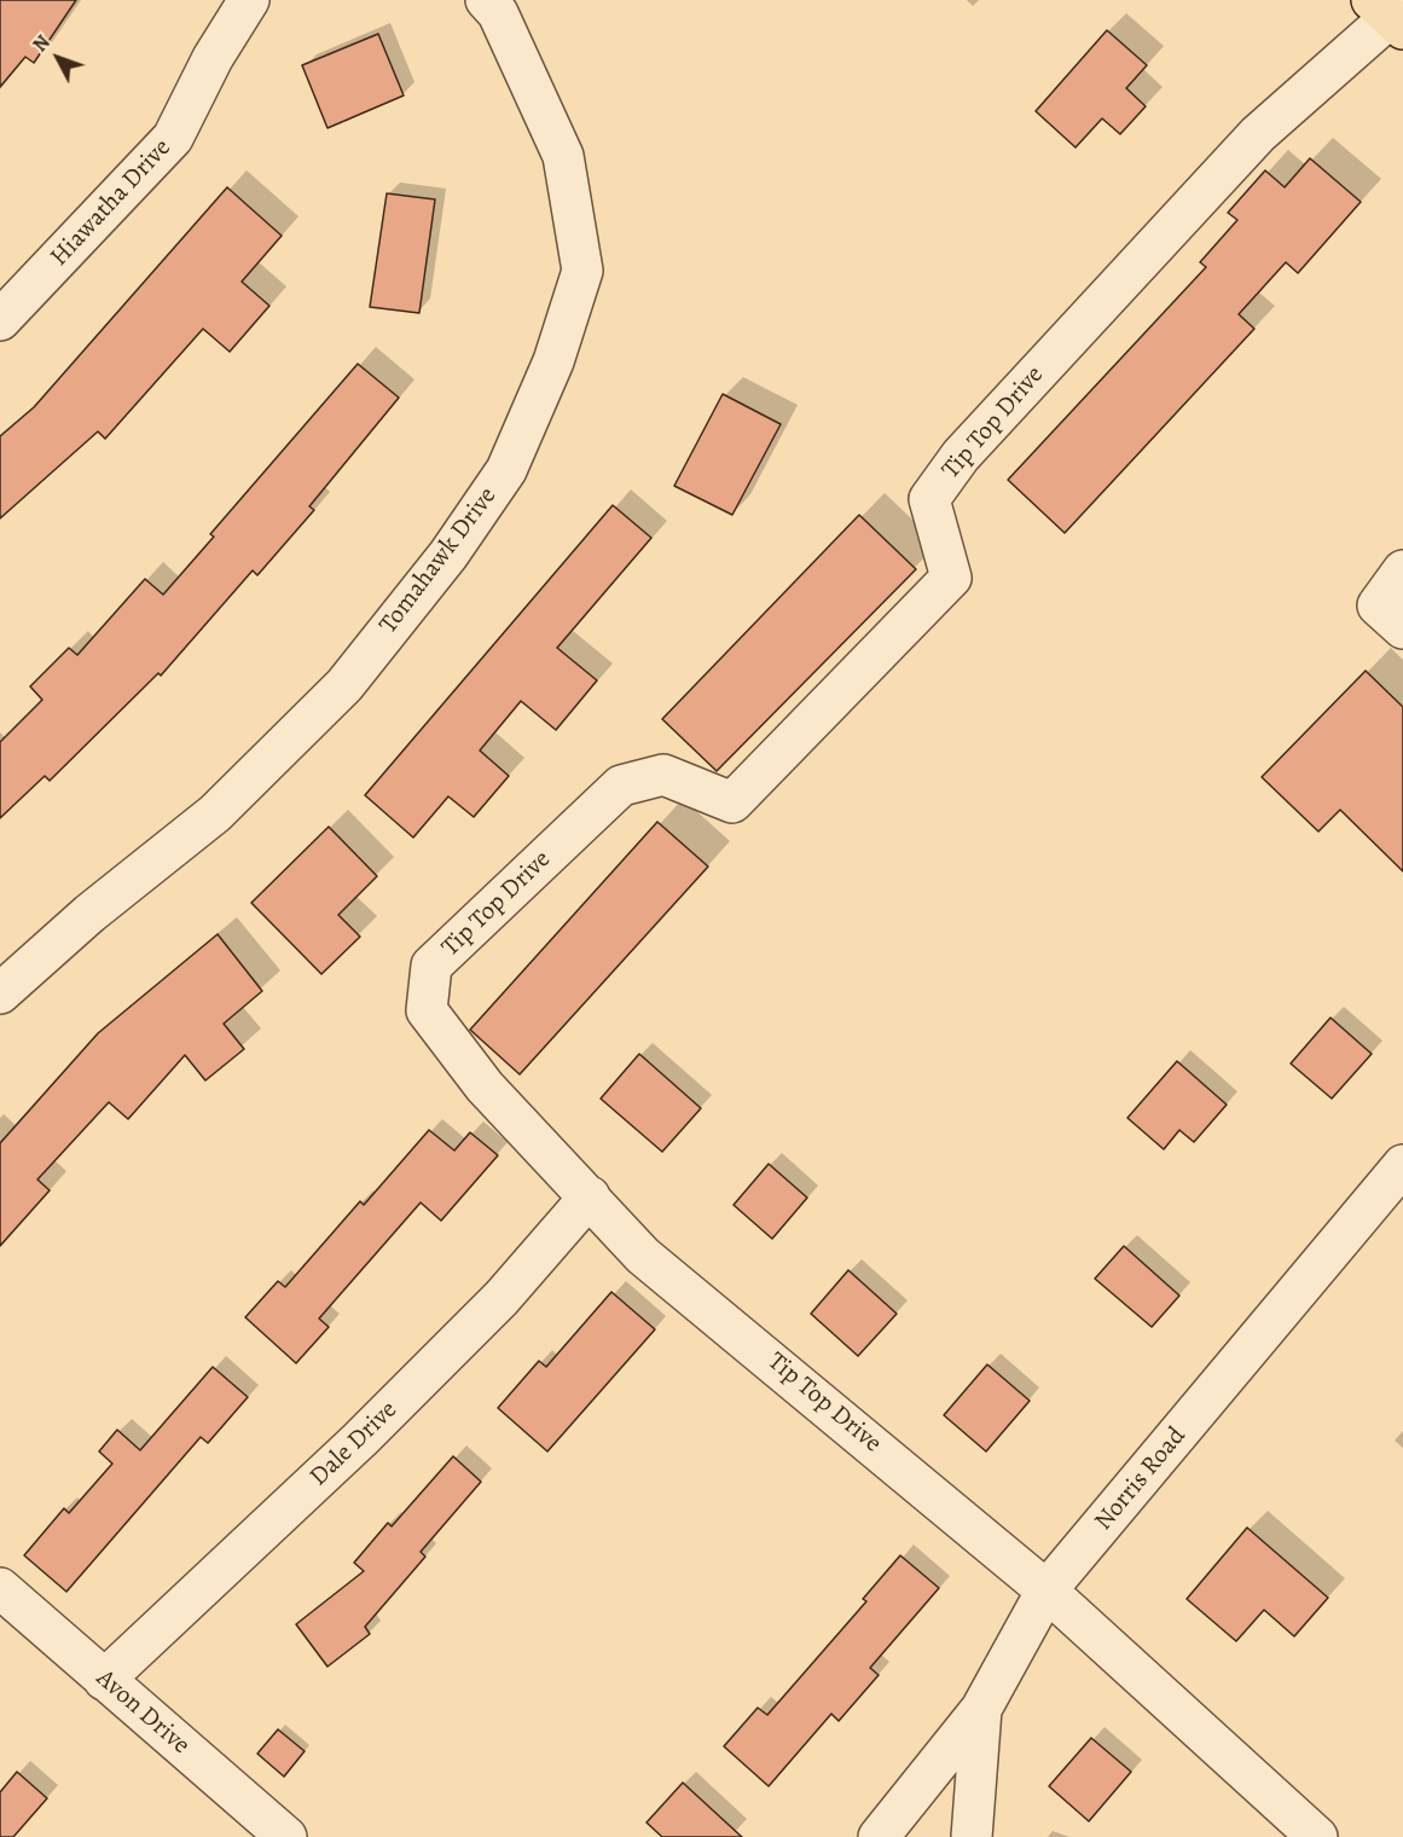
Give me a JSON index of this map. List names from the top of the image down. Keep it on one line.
{"streets":{"street":["Hiawatha Drive","Tip Top Drive","Tomahawk Drive","Dale Drive","Norris Road","Avon Drive"]},"crossings":[["Tip Top Drive","Dale Drive"],["Tip Top Drive","Norris Road"],["Dale Drive","Avon Drive"]],"north":"top left"}
